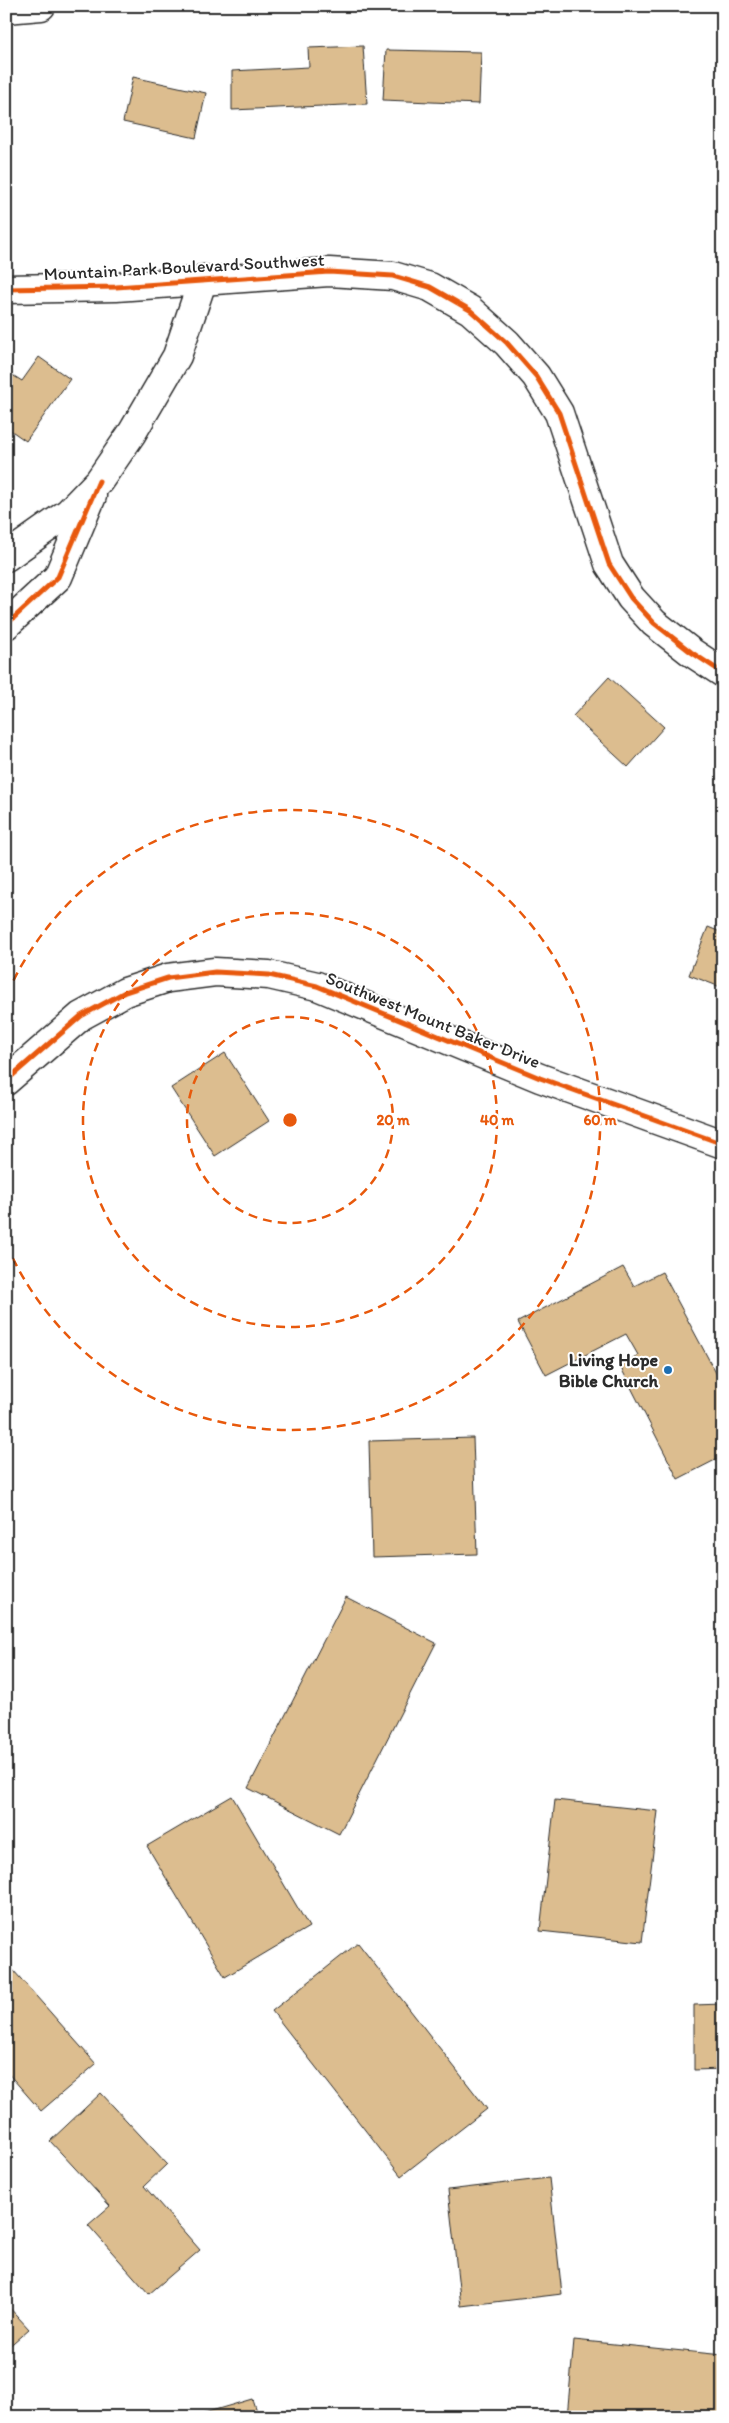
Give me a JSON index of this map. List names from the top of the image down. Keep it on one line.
{"streets":{"street":["Mountain Park Boulevard Southwest","Southwest Mount Baker Drive"]},"places":["Living Hope Bible Church"],"rings":["20 m","40 m","60 m"]}
